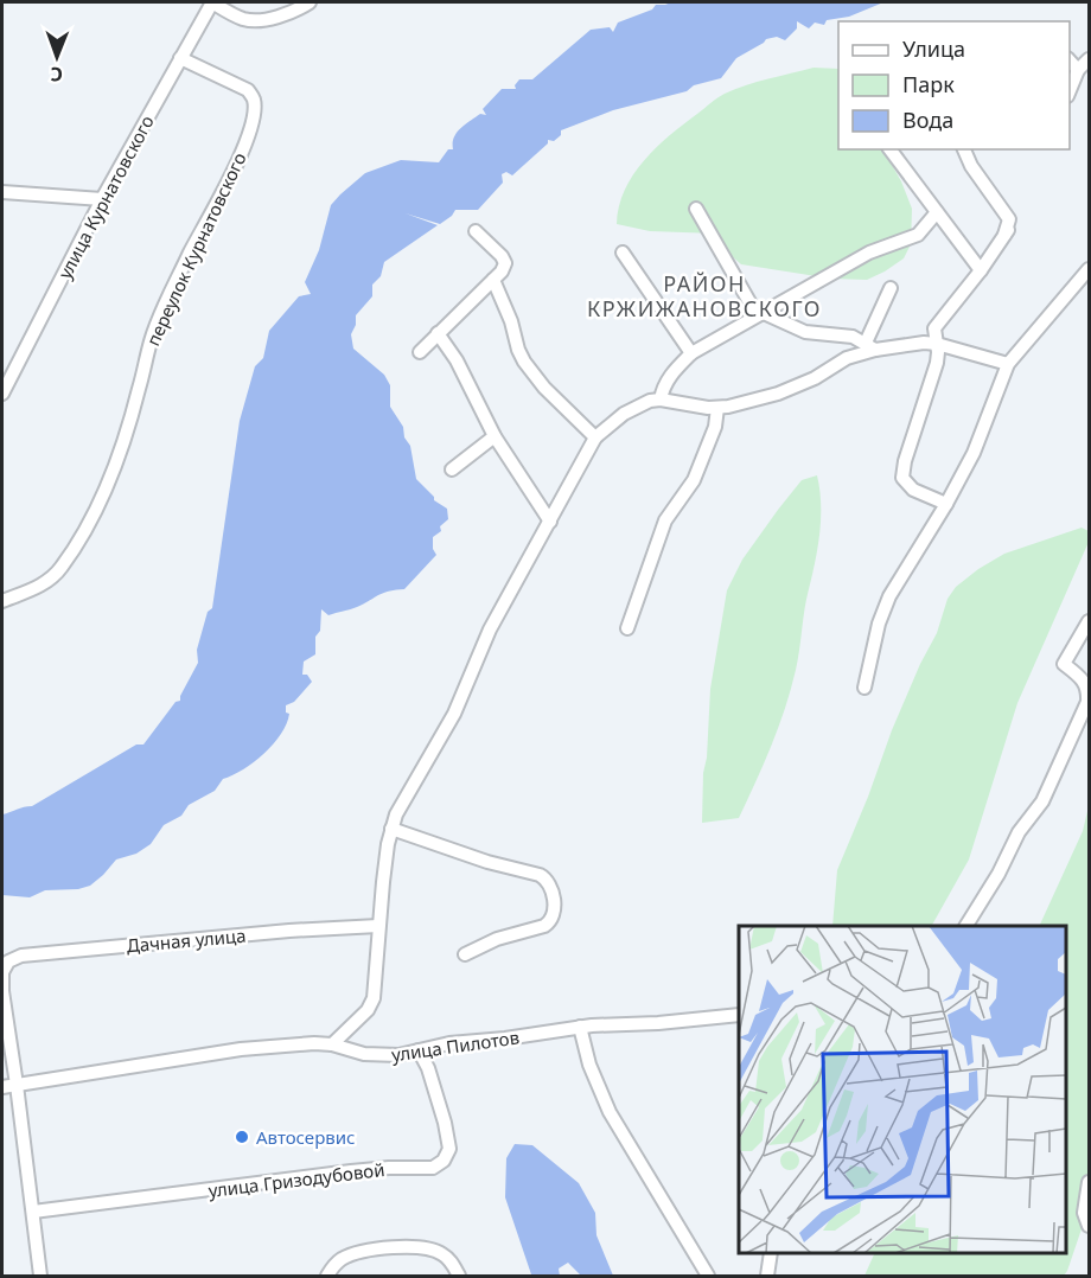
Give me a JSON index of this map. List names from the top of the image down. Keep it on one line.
{"streets":{"street":["улица Курнатовского","переулок Курнатовского","Дачная улица","улица Пилотов","улица Гризодубовой"]},"crossings":[["улица Курнатовского","переулок Курнатовского"],["улица Пилотов","улица Гризодубовой"]],"districts":["РАЙОН КРЖИЖАНОВСКОГО"],"places":["Автосервис"],"legend":["Улица","Парк","Вода"],"north":"bottom"}
